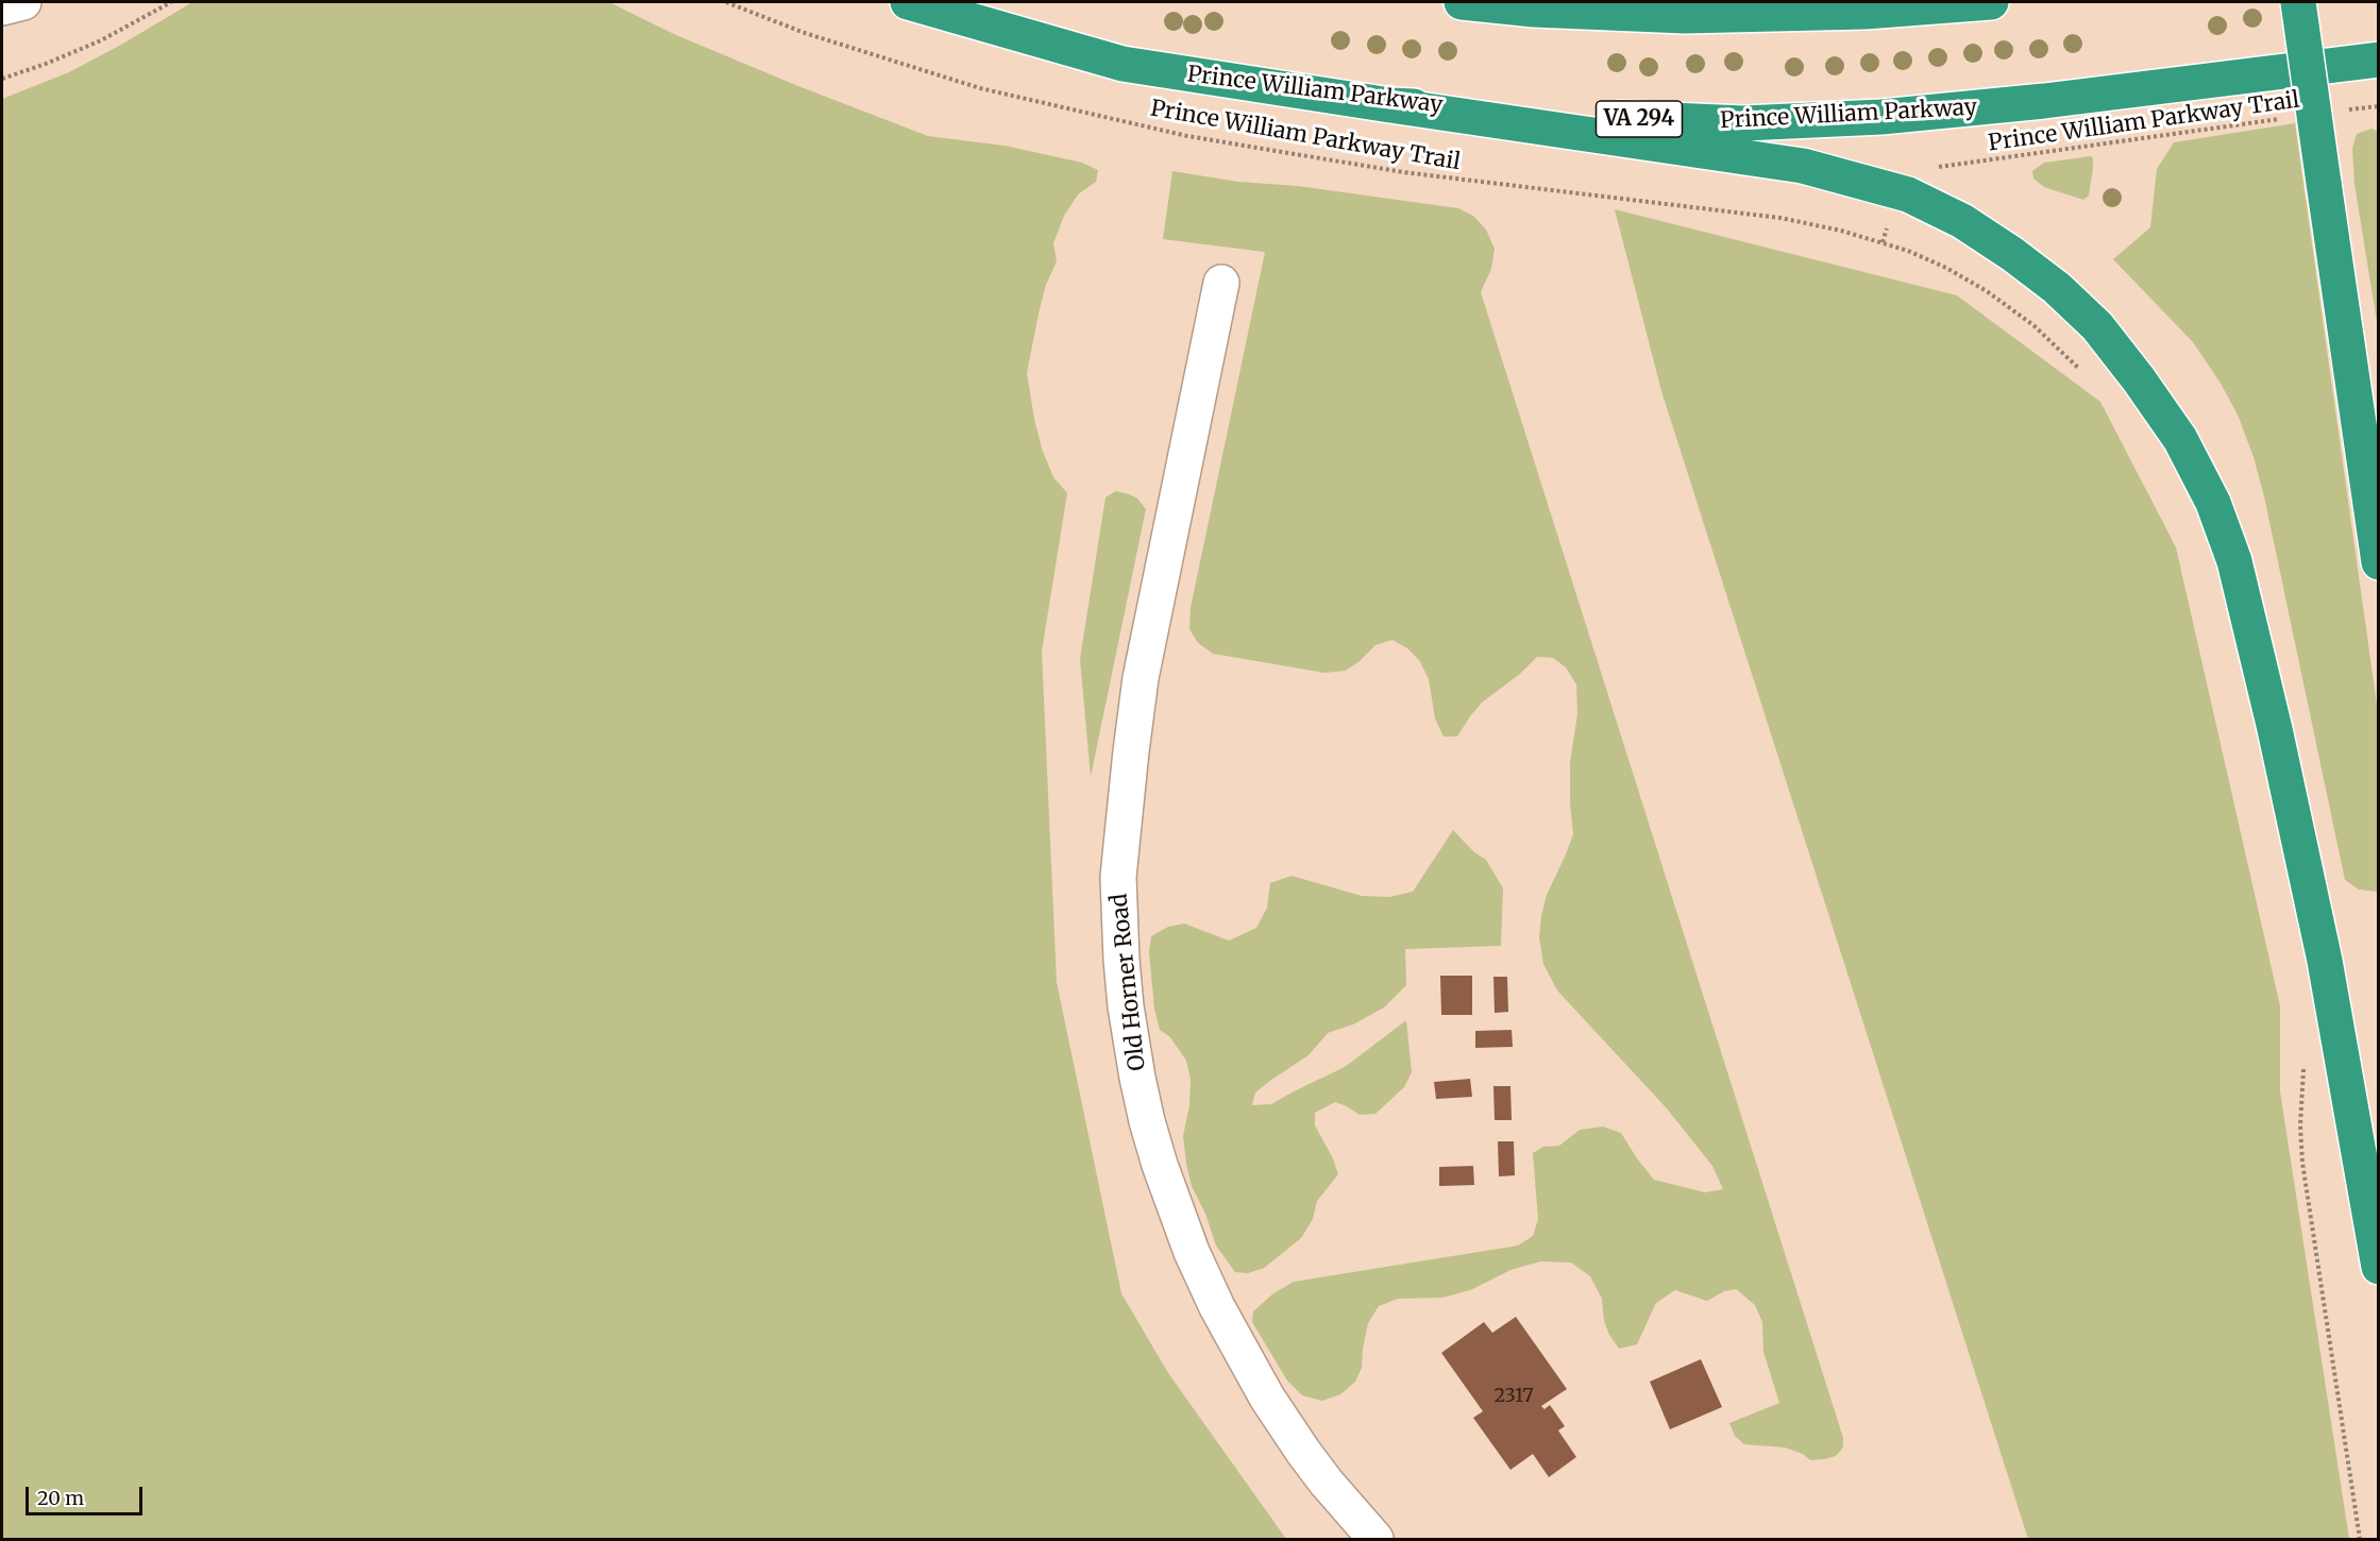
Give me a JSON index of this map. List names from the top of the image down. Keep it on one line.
{"streets":{"highway":["Prince William Parkway","VA 294"],"street":["Old Horner Road"],"path":["Prince William Parkway Trail"]},"house_numbers":["2317"],"scale_bar":"20 m"}
